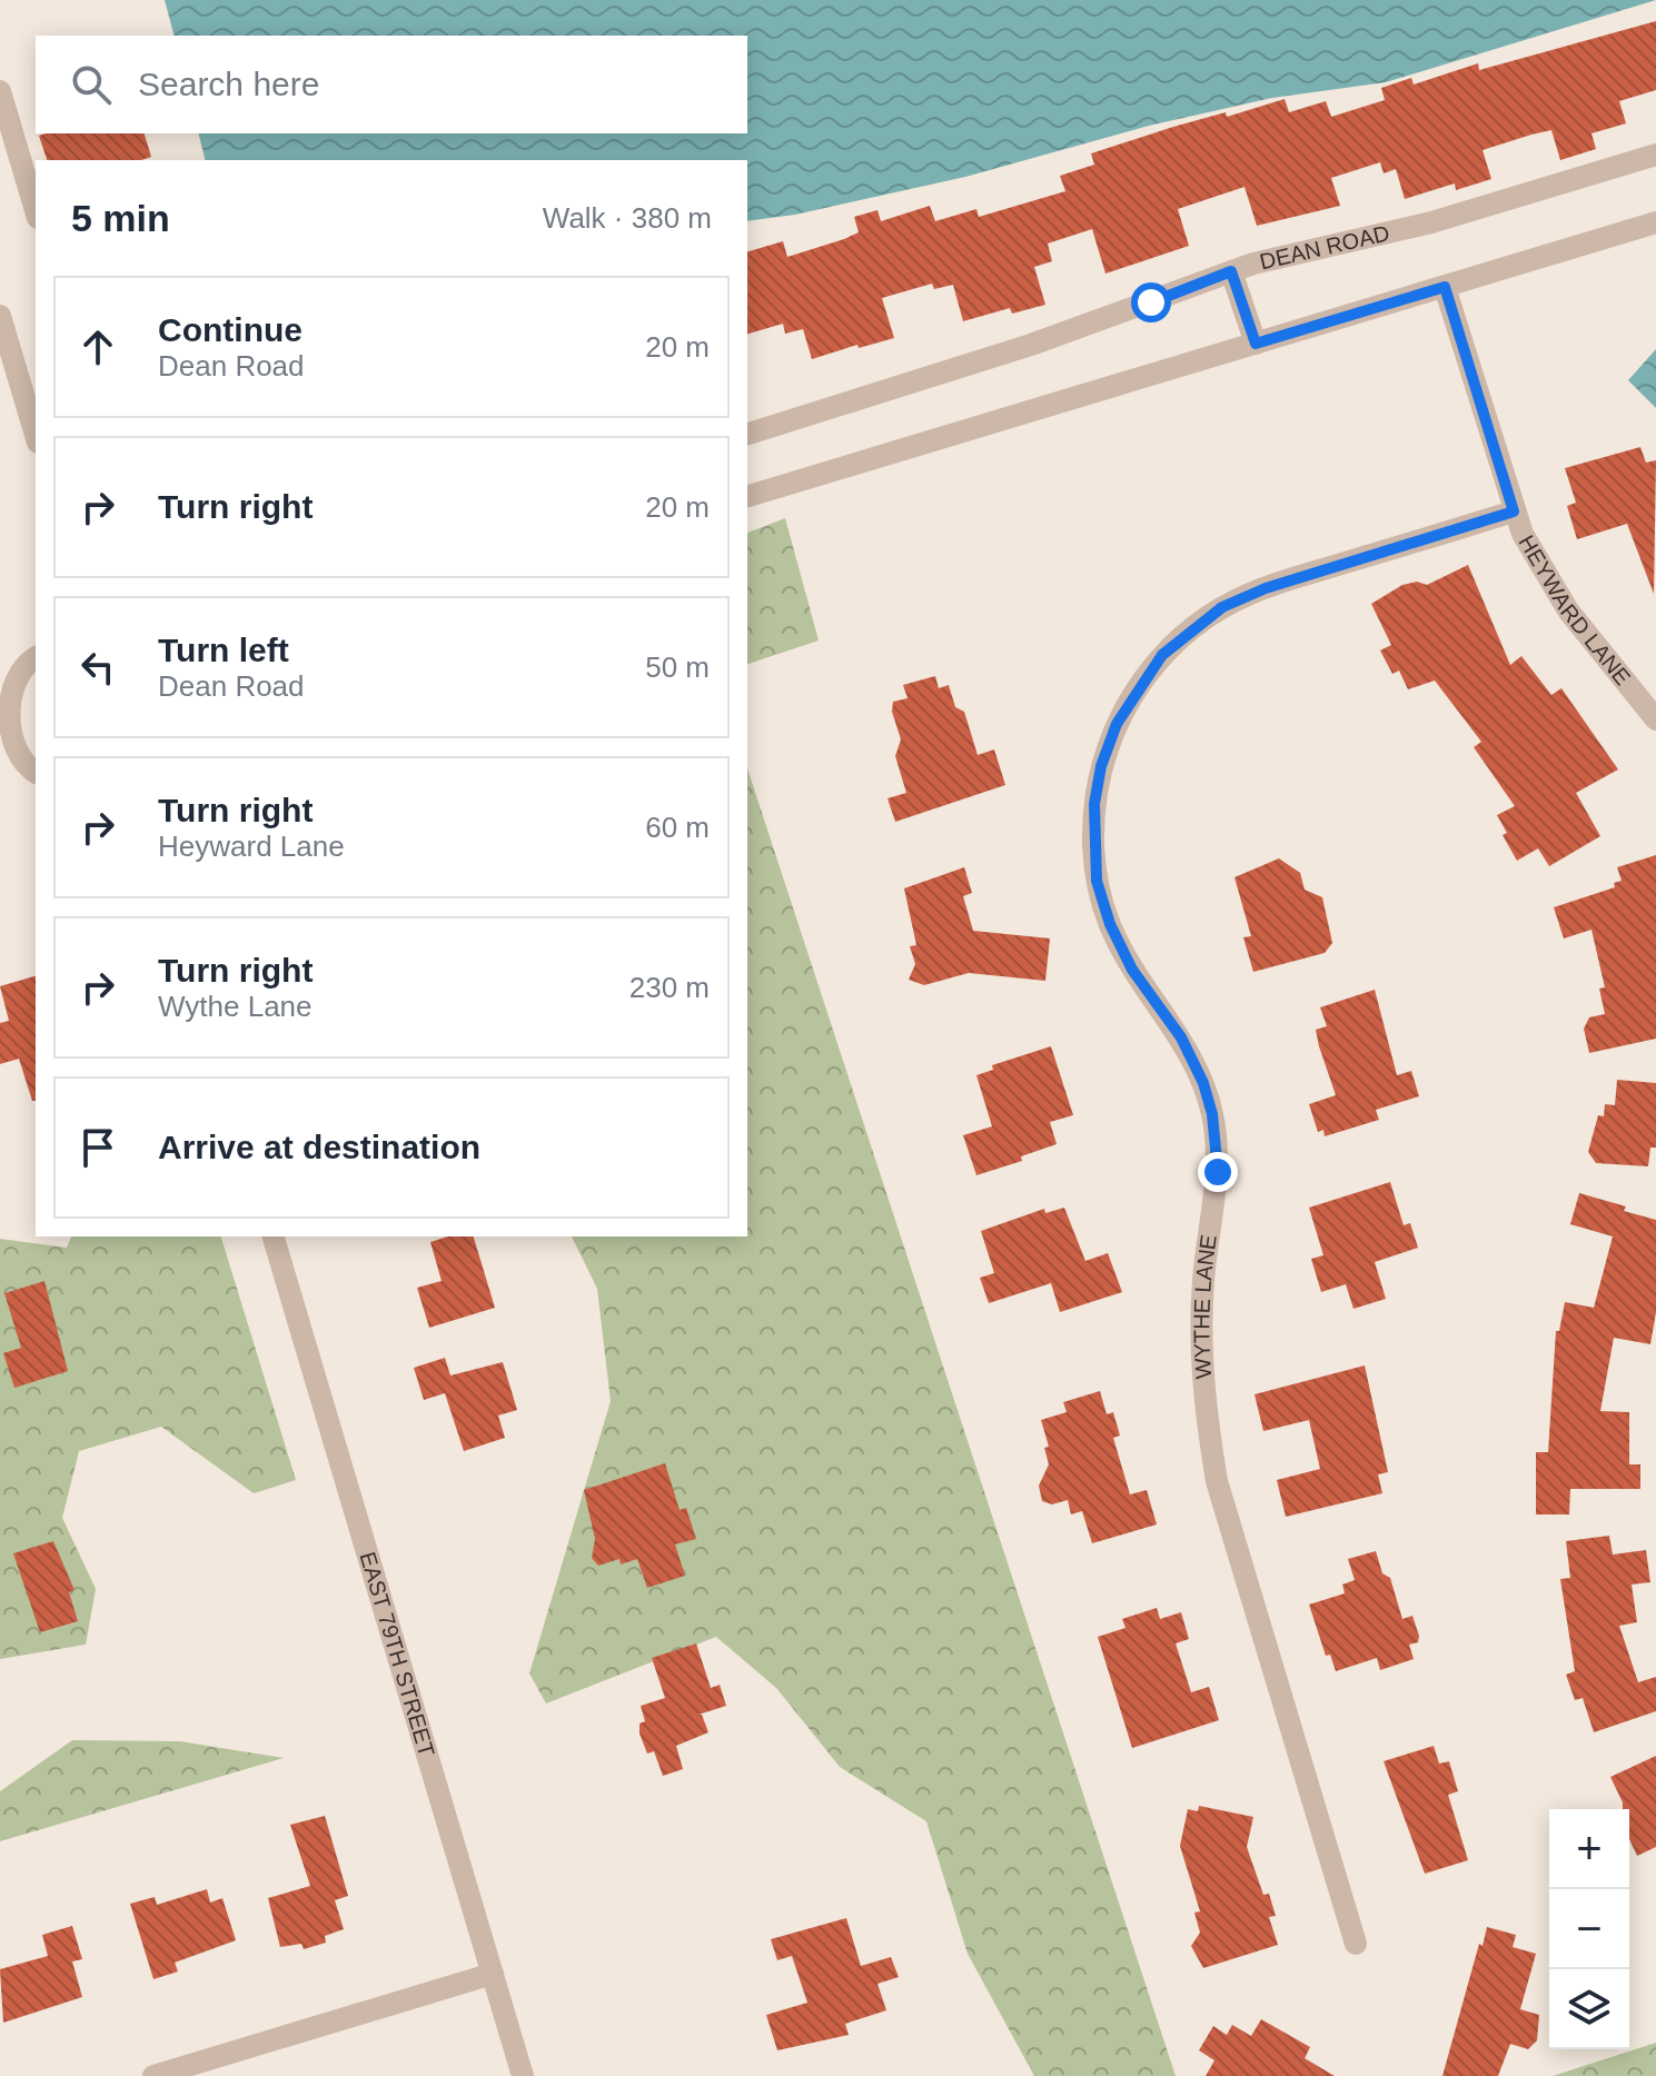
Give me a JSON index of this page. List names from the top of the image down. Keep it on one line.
{"streets":{"street":["DEAN ROAD","HEYWARD LANE","WYTHE LANE","EAST 79TH STREET"]},"crossings":[["HEYWARD LANE","WYTHE LANE"]],"page":{"search":"Search here","heading":["5 min","Walk · 380 m"],"list":[["Continue","Dean Road","20 m"],["Turn right","20 m"],["Turn left","Dean Road","50 m"],["Turn right","Heyward Lane","60 m"],["Turn right","Wythe Lane","230 m"],"Arrive at destination"],"map_buttons":["+","−"]}}
